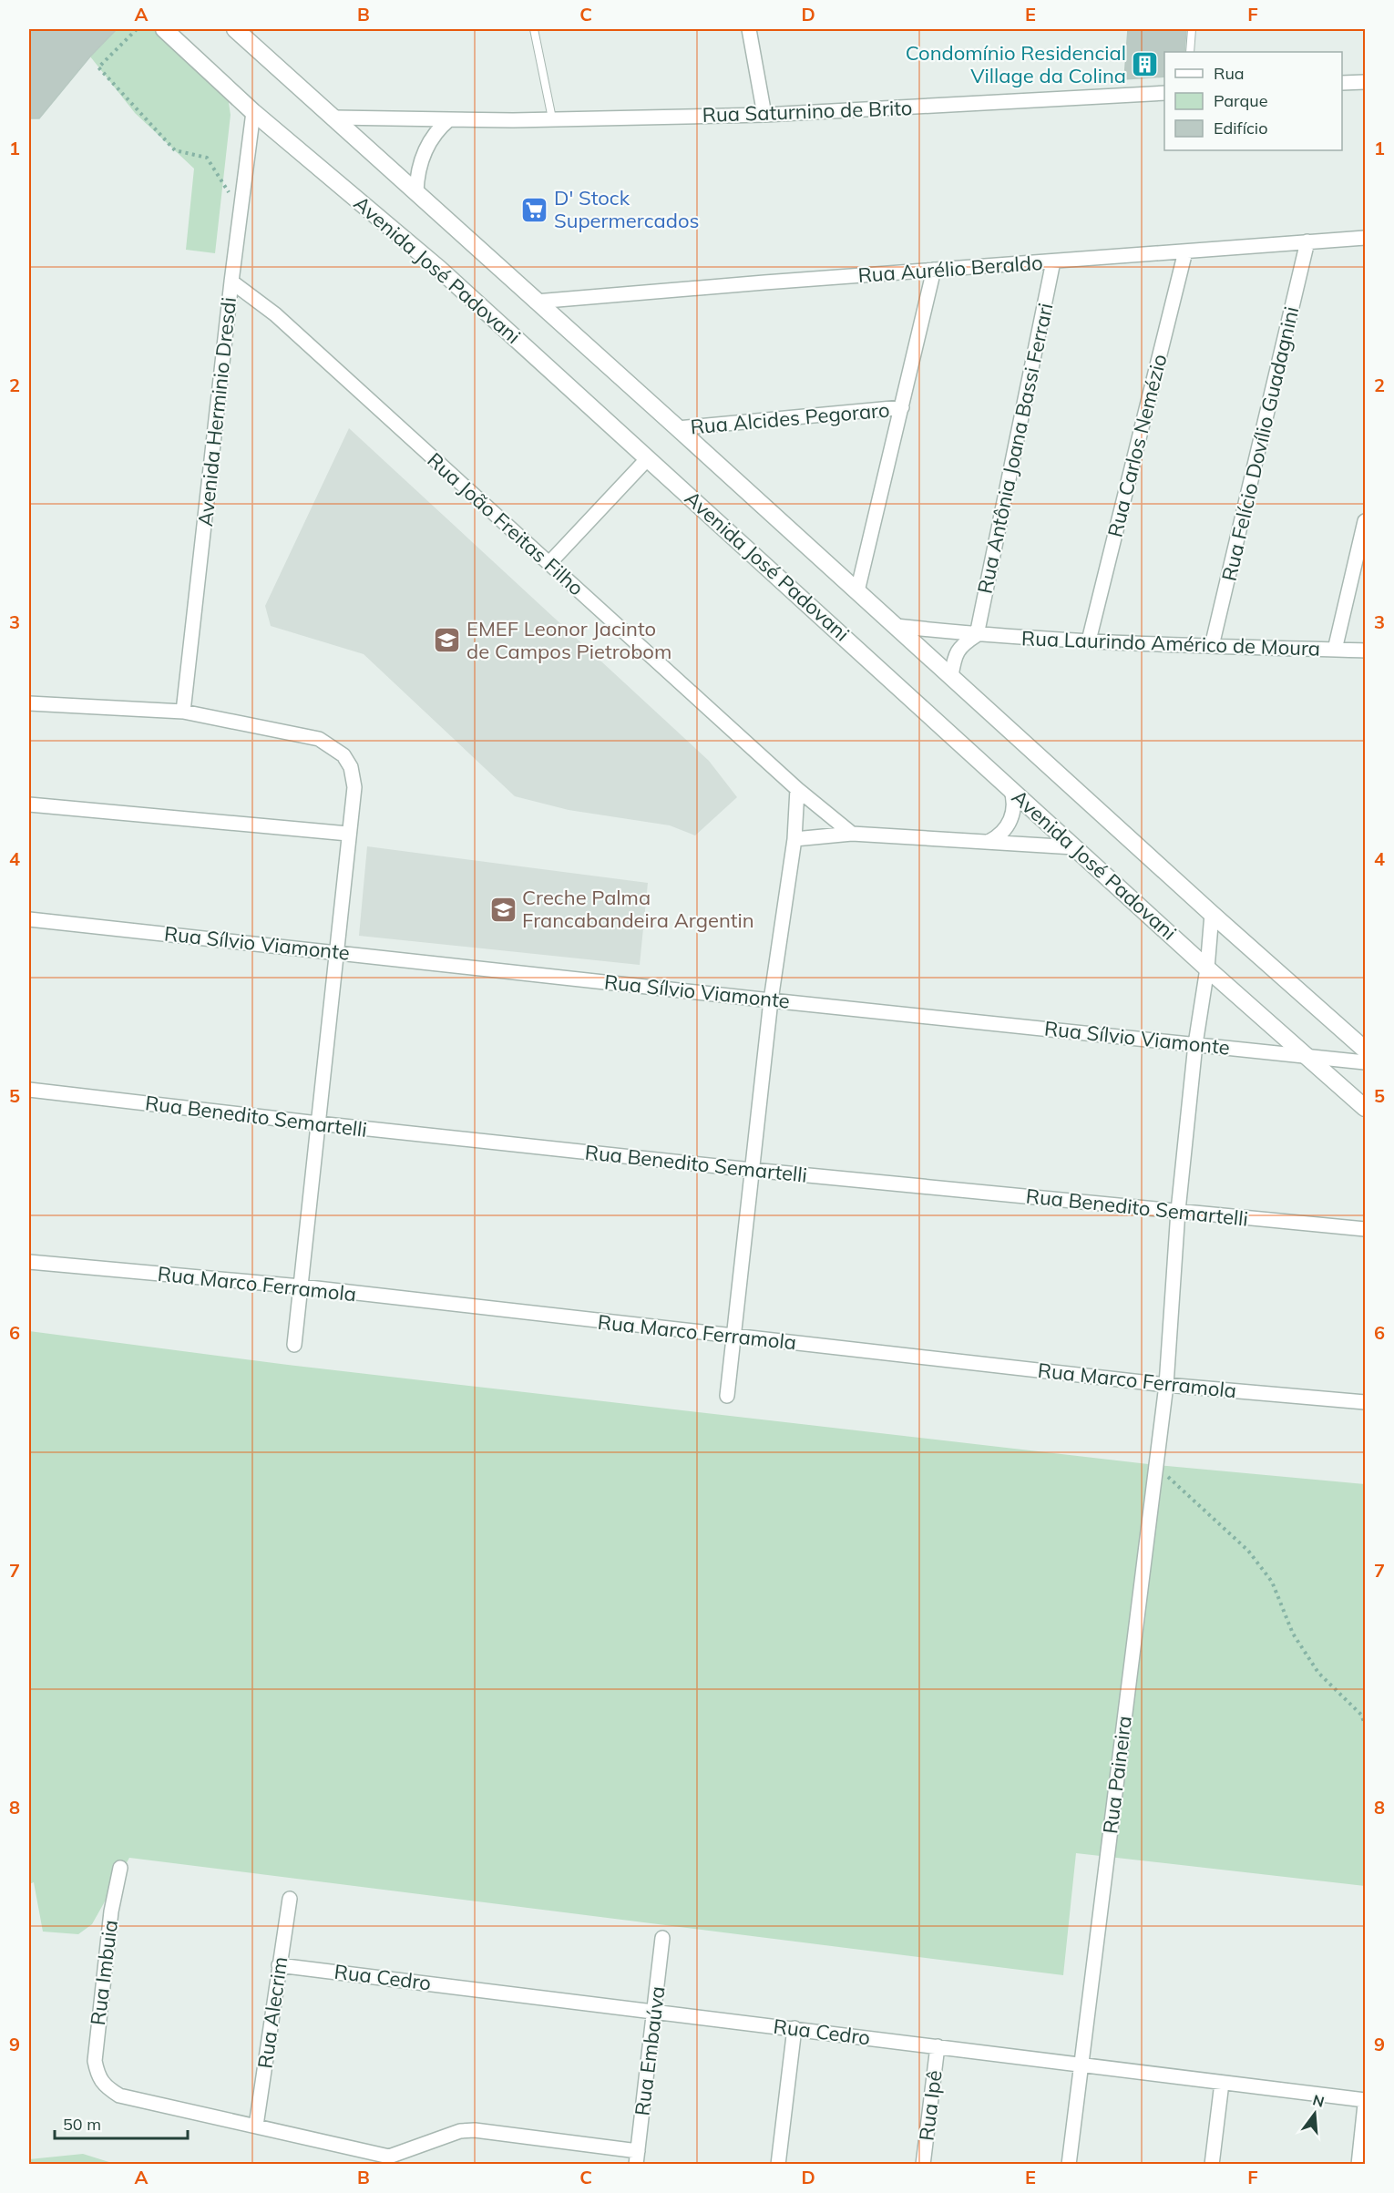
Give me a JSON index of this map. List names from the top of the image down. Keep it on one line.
{"streets":{"street":["Rua Saturnino de Brito","Rua Aurélio Beraldo","Avenida José Padovani","Avenida Herminio Dresdi","Rua Alcides Pegoraro","Rua Felício Dovílio Guadagnini","Rua Carlos Nemézio","Rua Antônia Joana Bassi Ferrari","Rua João Freitas Filho","Rua Laurindo Américo de Moura","Rua Sílvio Viamonte","Rua Benedito Semartelli","Rua Marco Ferramola","Rua Paineira","Rua Imbuia","Rua Cedro","Rua Alecrim","Rua Embaúva","Rua Ipê"]},"crossings":[["Rua Saturnino de Brito","Avenida José Padovani"],["Rua Aurélio Beraldo","Avenida José Padovani"],["Rua Aurélio Beraldo","Rua Felício Dovílio Guadagnini"],["Rua Aurélio Beraldo","Rua Carlos Nemézio"],["Rua Aurélio Beraldo","Rua Antônia Joana Bassi Ferrari"],["Avenida José Padovani","Avenida Herminio Dresdi"],["Avenida José Padovani","Rua Alcides Pegoraro"],["Avenida José Padovani","Rua Laurindo Américo de Moura"],["Avenida José Padovani","Rua Sílvio Viamonte"],["Avenida José Padovani","Rua Paineira"],["Avenida Herminio Dresdi","Rua João Freitas Filho"],["Rua Felício Dovílio Guadagnini","Rua Laurindo Américo de Moura"],["Rua Carlos Nemézio","Rua Laurindo Américo de Moura"],["Rua Antônia Joana Bassi Ferrari","Rua Laurindo Américo de Moura"],["Rua Sílvio Viamonte","Rua Paineira"],["Rua Benedito Semartelli","Rua Paineira"],["Rua Marco Ferramola","Rua Paineira"],["Rua Paineira","Rua Cedro"],["Rua Imbuia","Rua Alecrim"],["Rua Cedro","Rua Alecrim"],["Rua Cedro","Rua Embaúva"],["Rua Cedro","Rua Ipê"]],"places":{"building":["Condomínio Residencial Village da Colina"],"supermarket":["D' Stock Supermercados"],"school or university":["EMEF Leonor Jacinto de Campos Pietrobom","Creche Palma Francabandeira Argentin"]},"legend":["Rua","Parque","Edifício"],"scale_bar":"50 m","north":"top","grid":{"columns":["A","B","C","D","E","F"],"rows":["1","2","3","4","5","6","7","8","9"]}}
